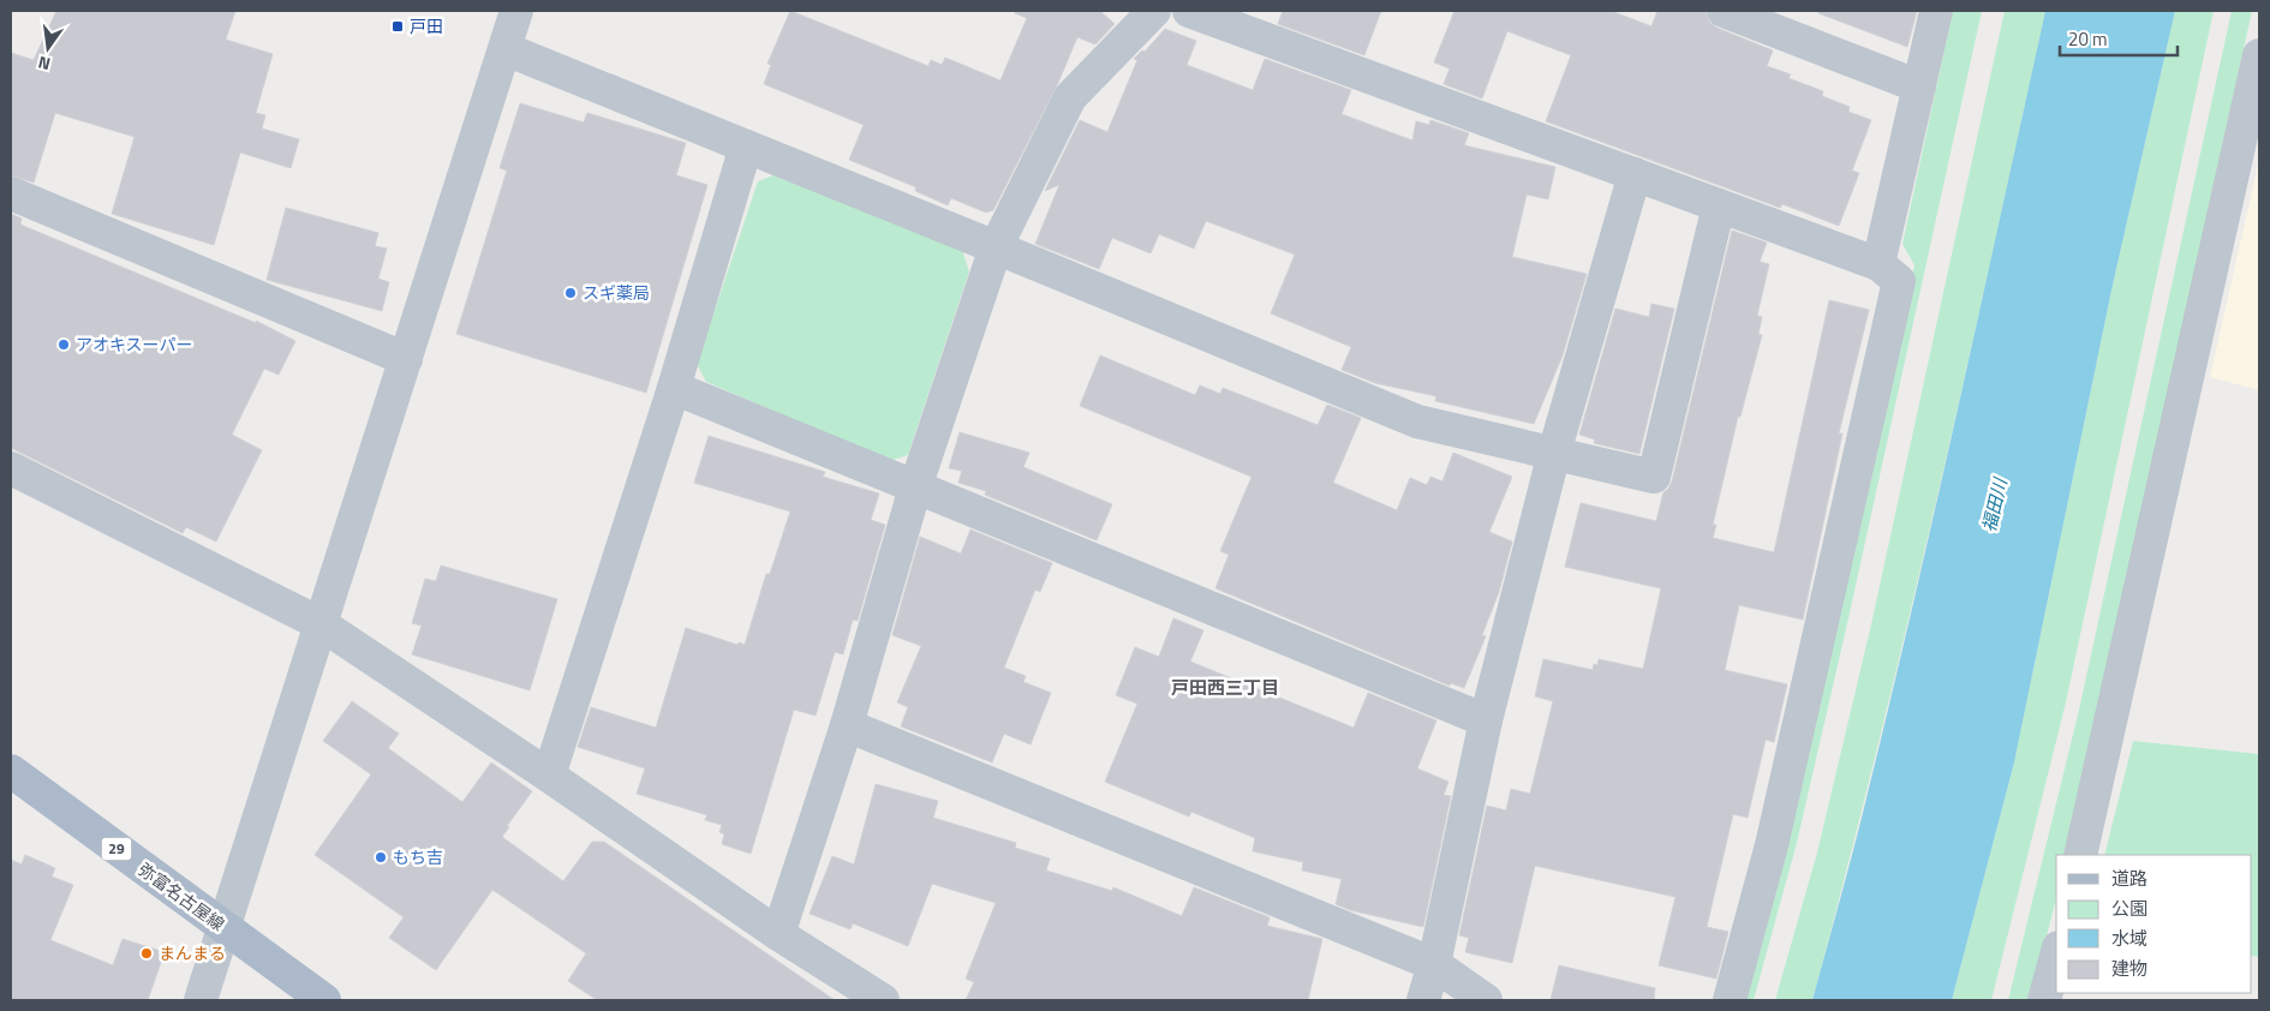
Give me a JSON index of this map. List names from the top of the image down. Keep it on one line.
{"streets":{"main road":["29","弥富名古屋線"]},"districts":["戸田西三丁目"],"water":["福田川"],"places":{"transit":["戸田"],"other":["スギ薬局","アオキスーパー","もち吉","まんまる"]},"legend":["道路","公園","水域","建物"],"scale_bar":"20 m","north":"bottom"}
